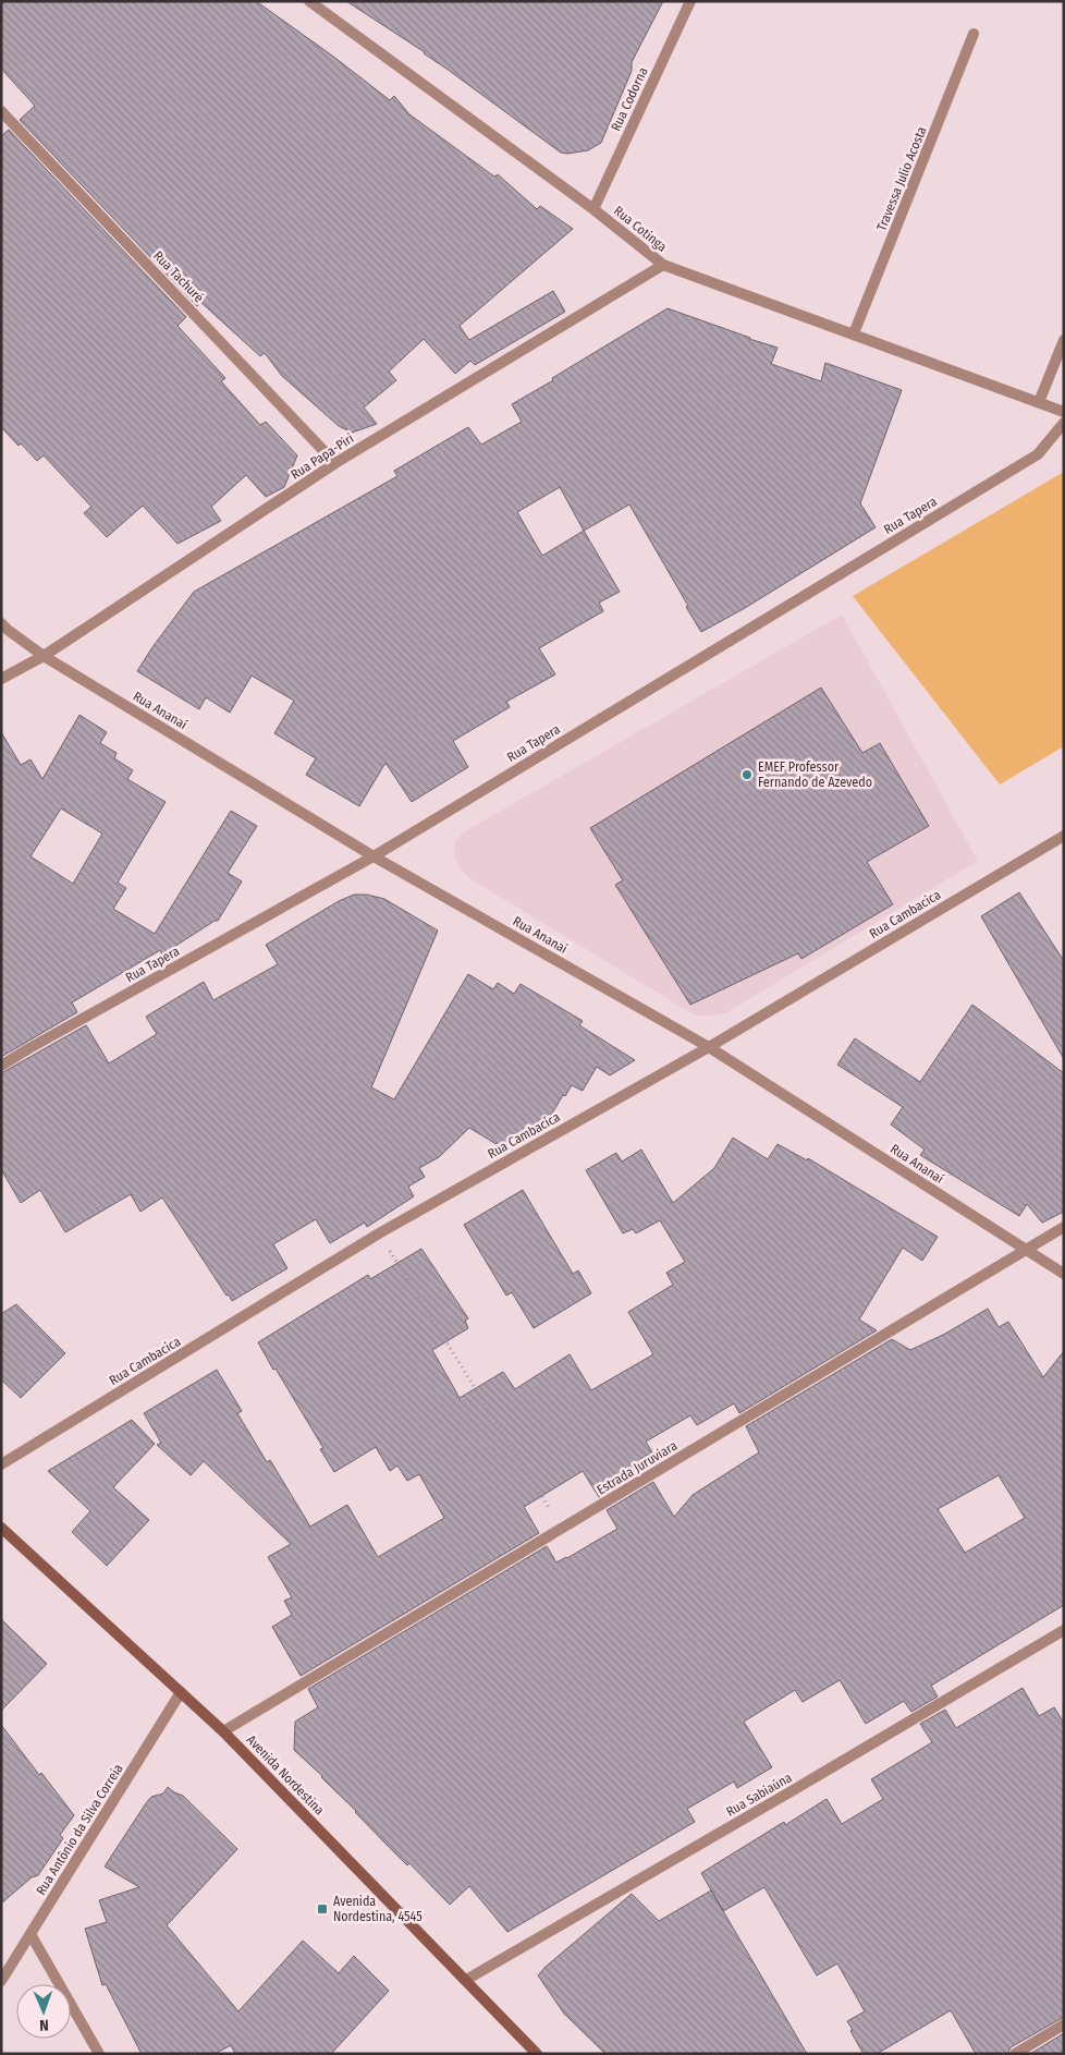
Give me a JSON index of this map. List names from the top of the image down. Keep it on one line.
{"streets":{"main road":["Avenida Nordestina"],"street":["Rua Codorna","Travessa Julio Acosta","Rua Cotinga","Rua Tachuré","Rua Papa-Piri","Rua Tapera","Rua Ananaí","Rua Cambacica","Estrada Juruviara","Rua Sabiaúna","Rua Antônio da Silva Correia"]},"crossings":[["Rua Codorna","Rua Cotinga"],["Travessa Julio Acosta","Rua Cotinga"],["Rua Cotinga","Rua Papa-Piri"],["Rua Tachuré","Rua Papa-Piri"],["Rua Papa-Piri","Rua Ananaí"],["Rua Tapera","Rua Ananaí"],["Rua Ananaí","Rua Cambacica"],["Rua Ananaí","Estrada Juruviara"],["Estrada Juruviara","Avenida Nordestina"],["Avenida Nordestina","Rua Sabiaúna"],["Avenida Nordestina","Rua Antônio da Silva Correia"]],"places":{"other":["EMEF Professor Fernando de Azevedo"],"transit":["Avenida Nordestina, 4545"]},"north":"bottom"}
